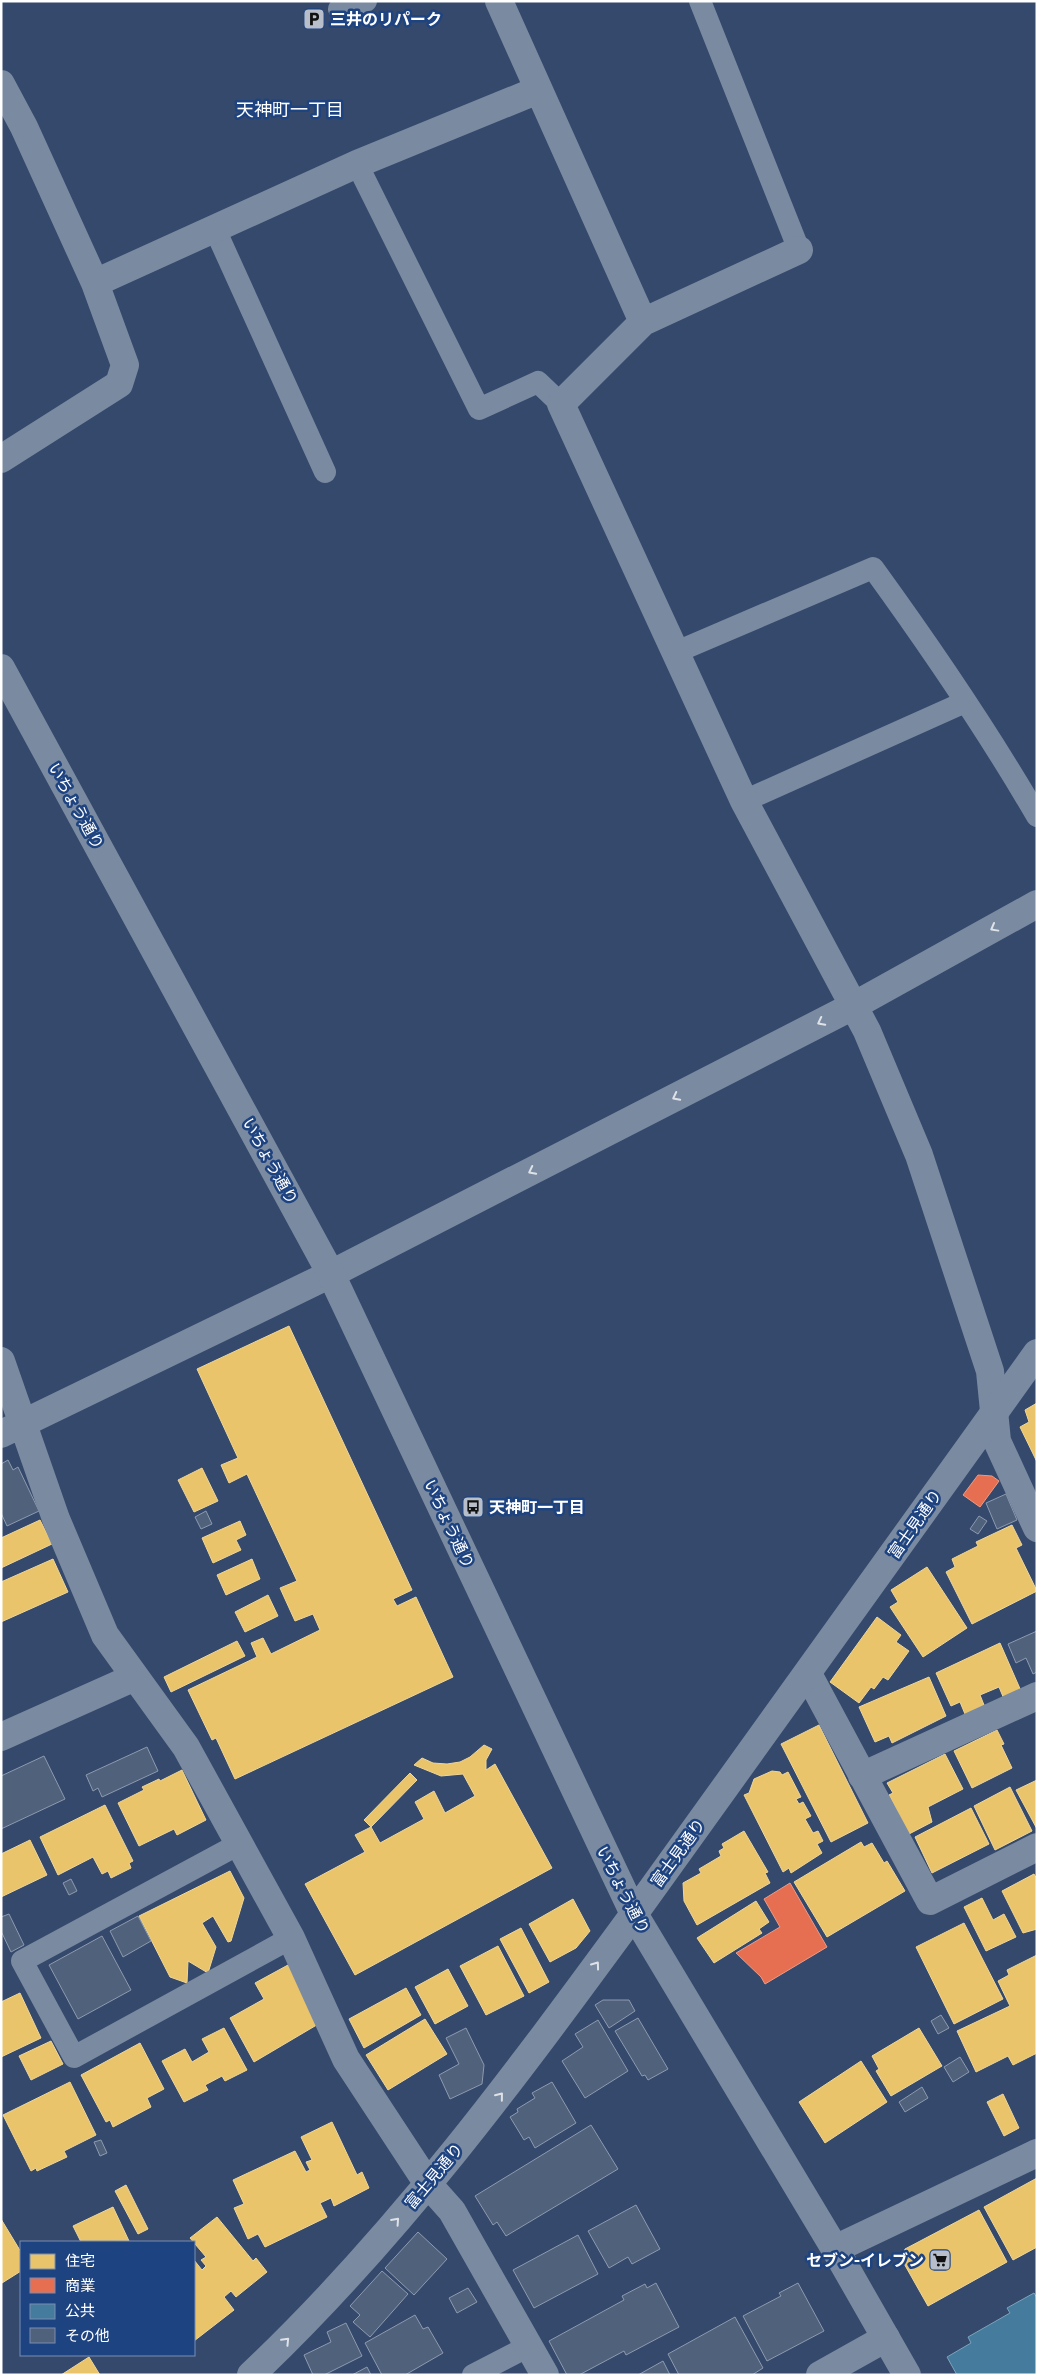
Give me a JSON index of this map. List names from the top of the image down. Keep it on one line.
{"streets":{"street":["いちょう通り","富士見通り"]},"crossings":[["いちょう通り","富士見通り"]],"one_way":["富士見通り"],"districts":["天神町一丁目"],"places":{"parking":["三井のリパーク"],"bus stop":["天神町一丁目"],"supermarket":["セブン-イレブン"]},"legend":["住宅","商業","公共","その他"]}
